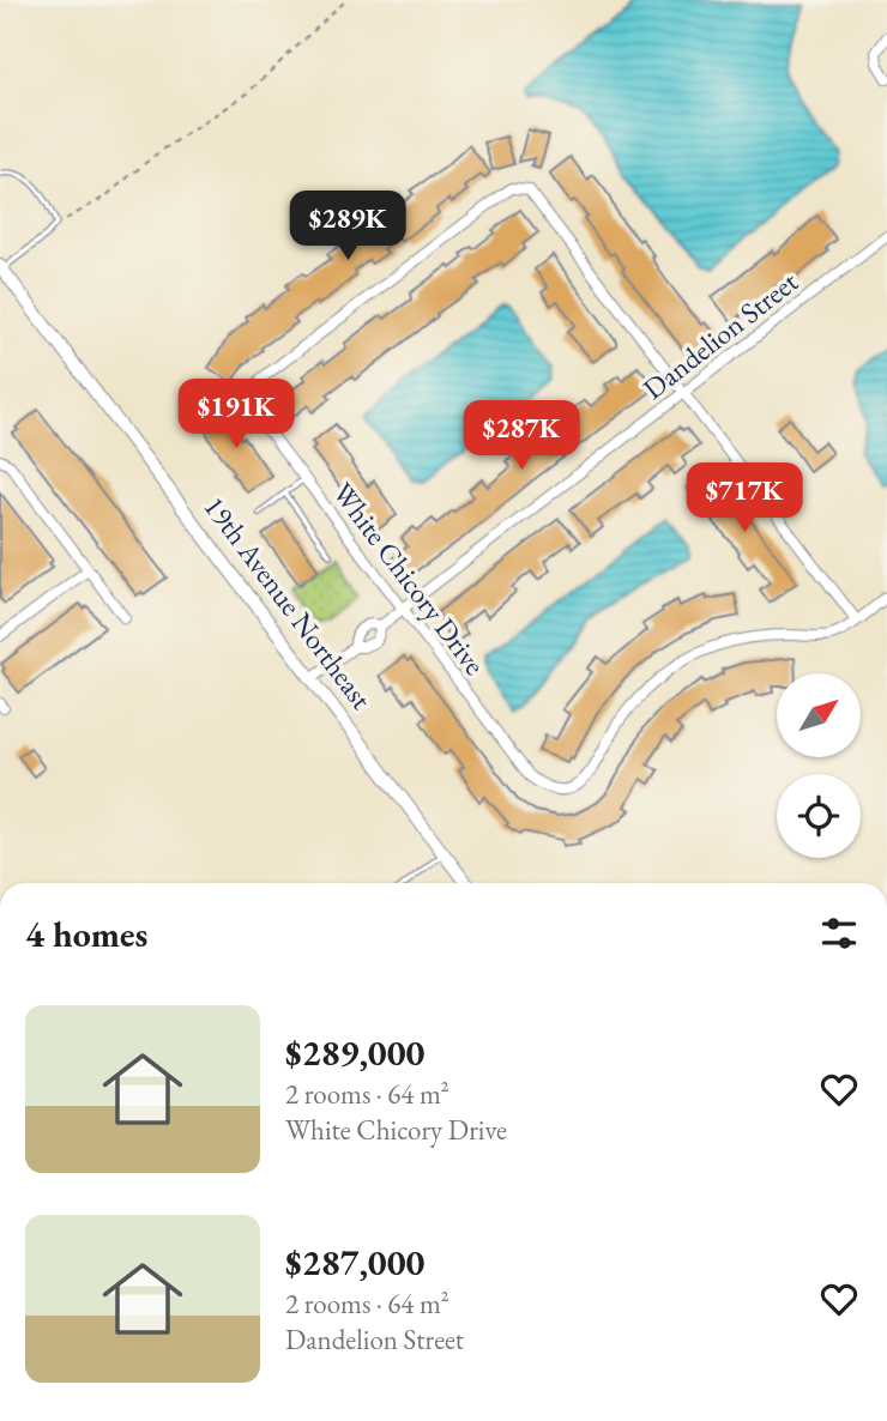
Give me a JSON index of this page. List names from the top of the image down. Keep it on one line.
{"streets":{"street":["Dandelion Street","White Chicory Drive","19th Avenue Northeast"]},"crossings":[["Dandelion Street","White Chicory Drive"],["Dandelion Street","19th Avenue Northeast"]],"north":"top right","page":{"price":["$289K","$191K","$287K","$717K"],"heading":"4 homes","list":[{"name":"$289,000","note":"2 rooms · 64 m² · White Chicory Drive"},{"name":"$287,000","note":"2 rooms · 64 m² · Dandelion Street"}]}}
